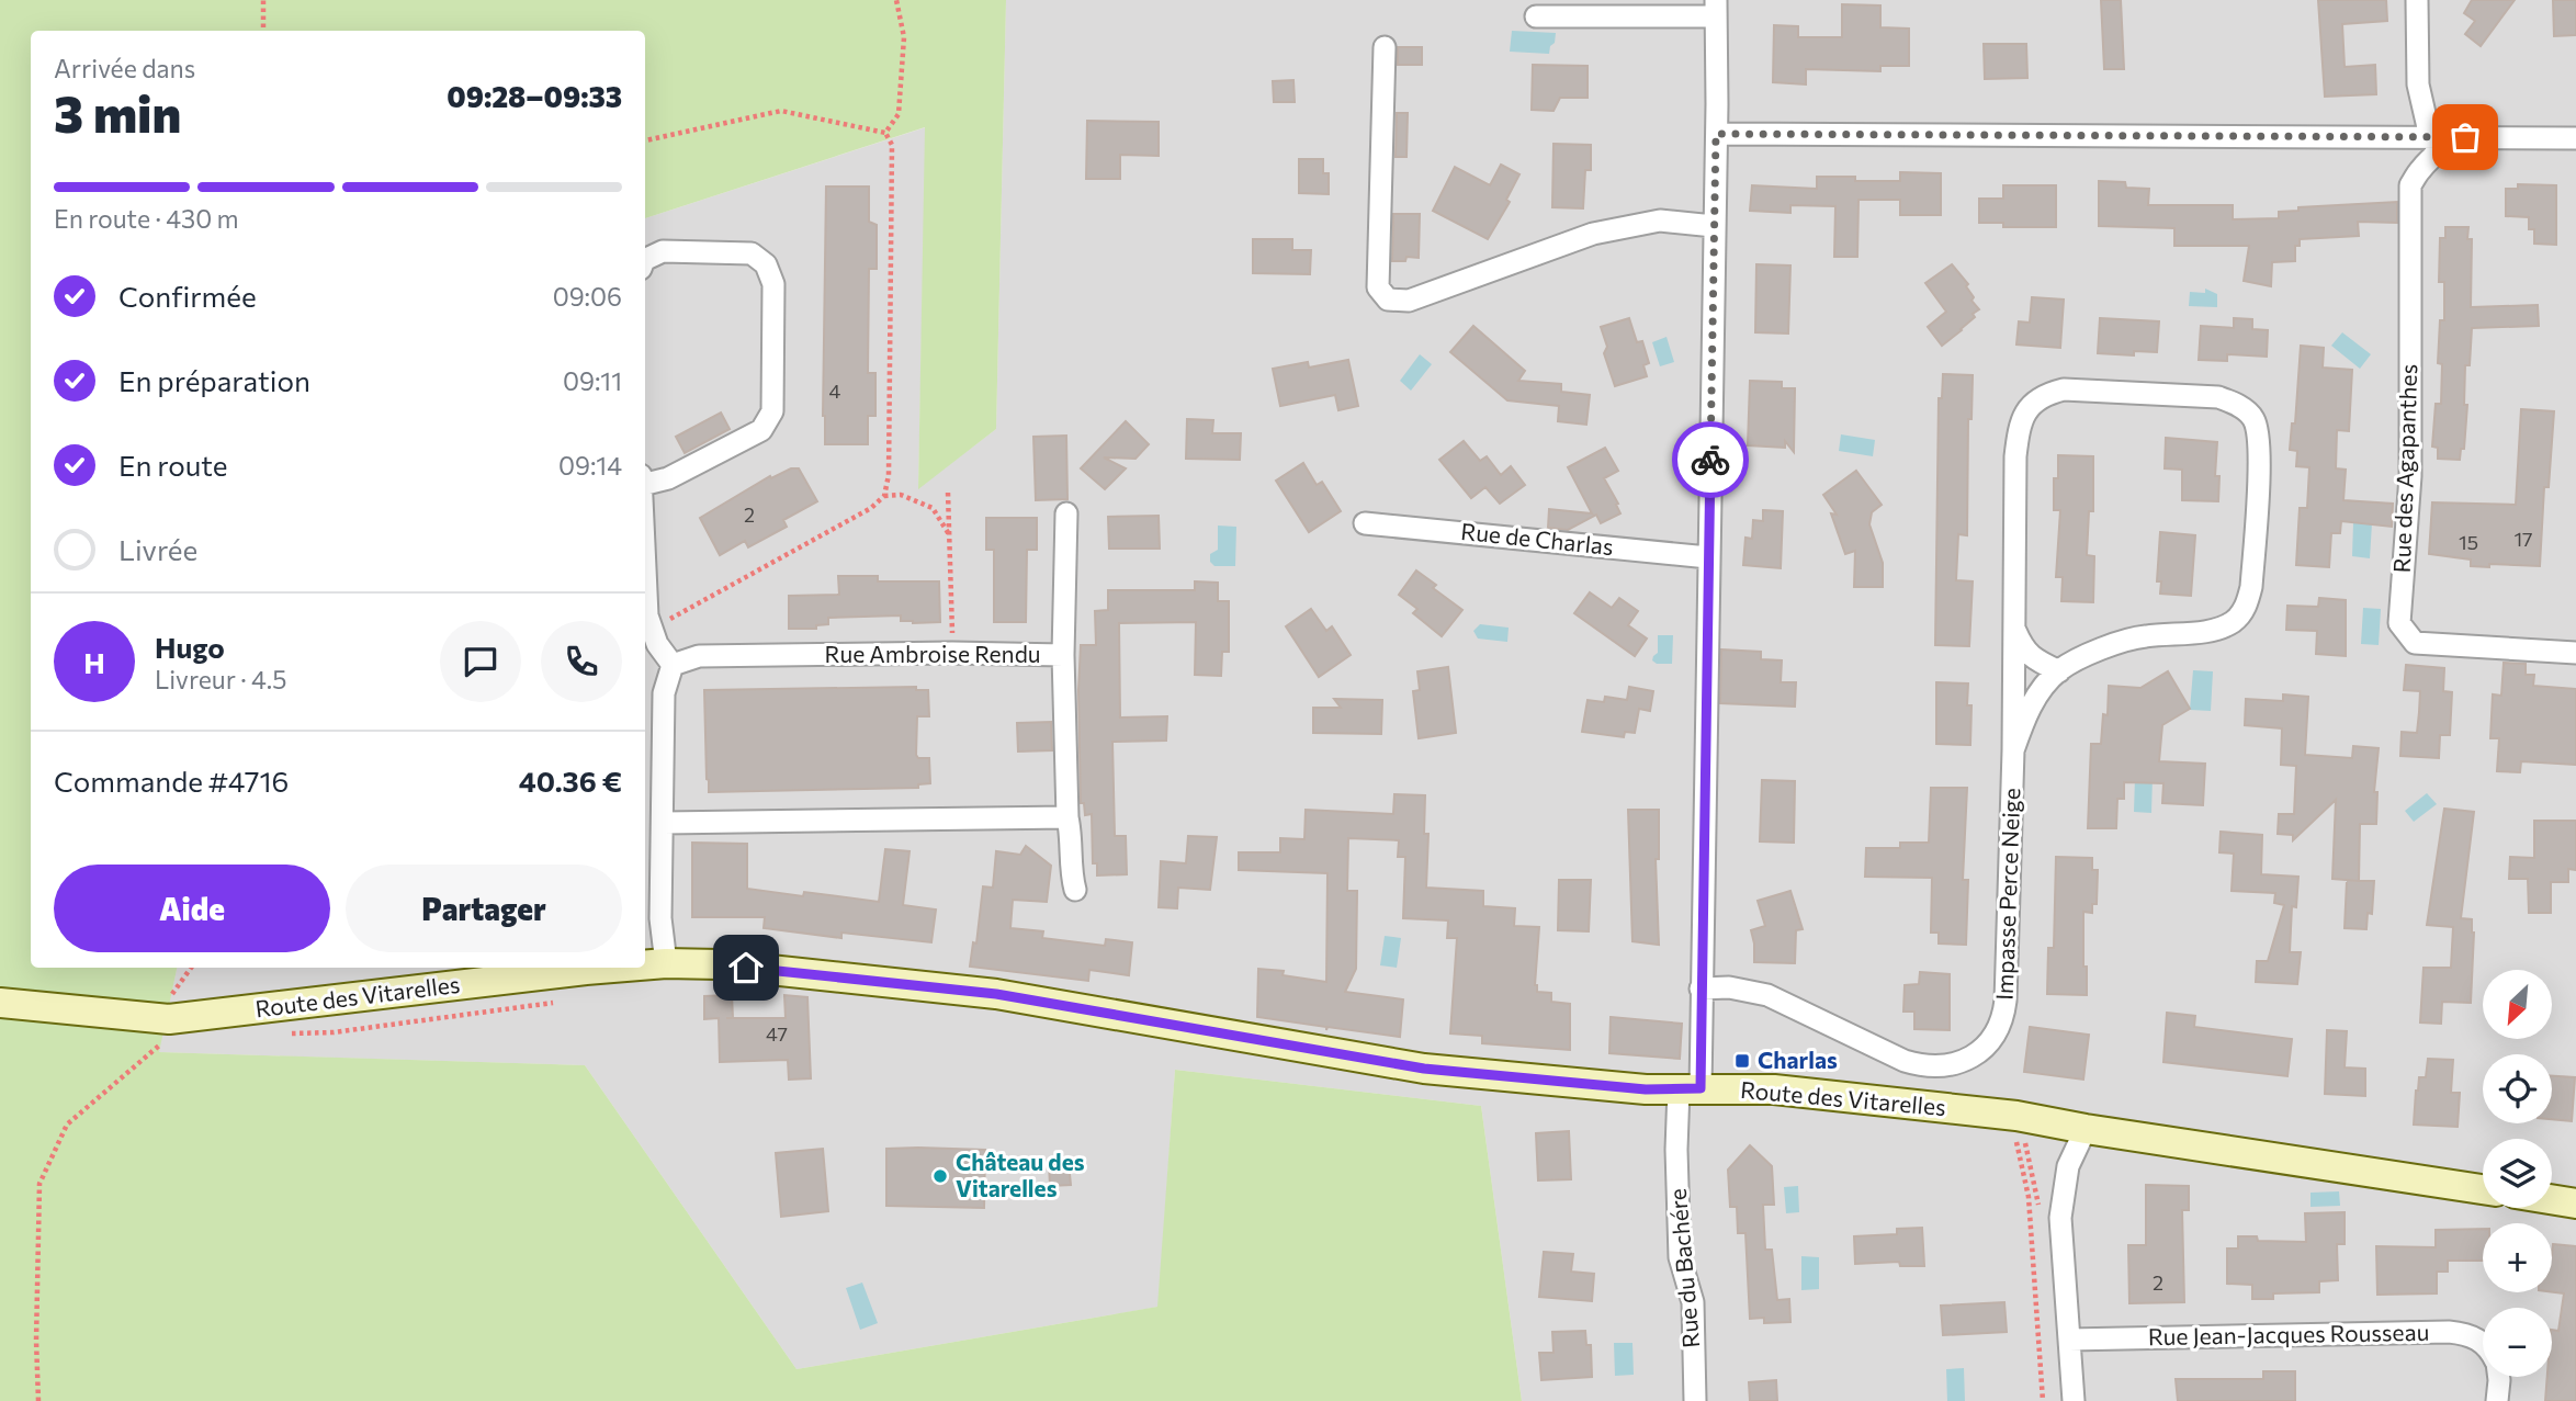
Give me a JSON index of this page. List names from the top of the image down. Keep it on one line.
{"streets":{"main road":["Route des Vitarelles"],"street":["Rue des Agapanthes","Rue de Charlas","Rue Ambroise Rendu","Impasse Perce Neige","Rue du Bachére","Rue Jean-Jacques Rousseau"]},"crossings":[["Route des Vitarelles","Rue du Bachére"]],"places":{"transit":["Charlas"],"other":["Château des Vitarelles"]},"house_numbers":["4","2","17","15","47","2"],"north":"bottom left","page":{"heading":["3 min","Arrivée dans","09:28–09:33"],"panel":["Hugo","Livreur · 4.5","Commande #4716","40.36 €"],"bar":"En route · 430 m","list":[["Confirmée","09:06"],["En préparation","09:11"],["En route","09:14"],"Livrée"],"round":"H","buttons":["Aide","Partager"],"map_buttons":["+","−"]}}
